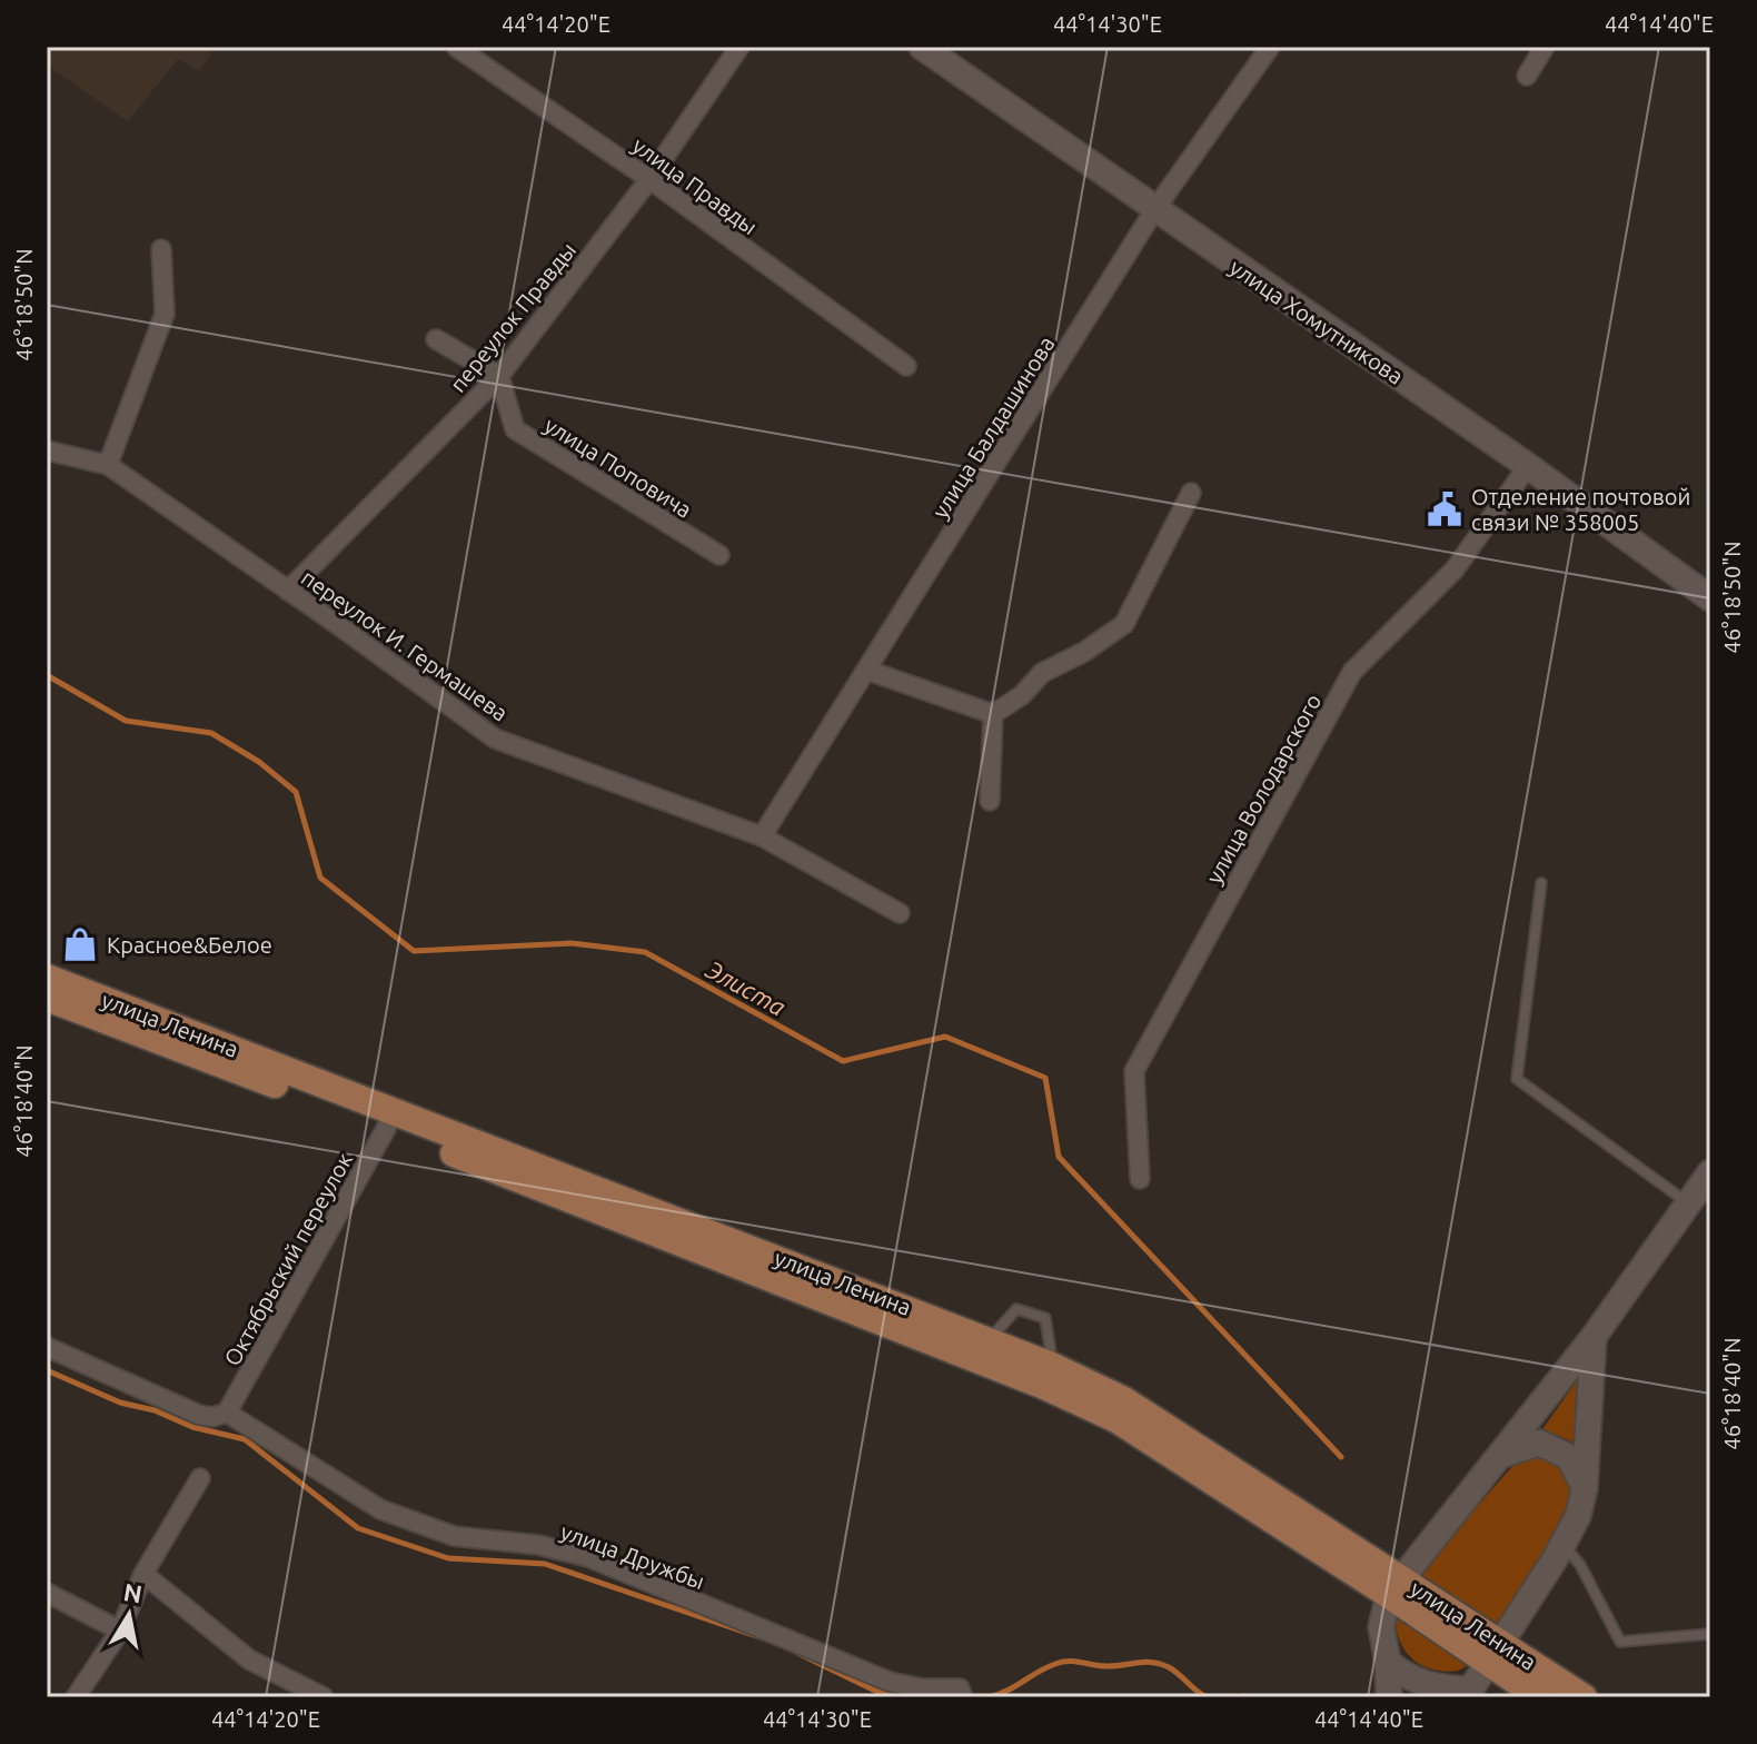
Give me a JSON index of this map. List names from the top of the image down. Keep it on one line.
{"streets":{"main road":["улица Ленина"],"street":["улица Правды","переулок Правды","улица Хомутникова","улица Балдашинова","улица Поповича","переулок И. Гермашева","улица Володарского","Октябрьский переулок","улица Дружбы"]},"crossings":[["улица Правды","переулок Правды"],["переулок Правды","улица Поповича"],["переулок Правды","переулок И. Гермашева"],["улица Хомутникова","улица Балдашинова"],["улица Хомутникова","улица Володарского"],["улица Балдашинова","переулок И. Гермашева"],["улица Ленина","Октябрьский переулок"],["Октябрьский переулок","улица Дружбы"]],"water":["Элиста"],"places":{"public building":["Отделение почтовой связи № 358005"],"shop":["Красное&Белое"]},"north":"top","coordinates":["44°14'20\"E","44°14'30\"E","44°14'40\"E","46°18'50\"N","46°18'40\"N"]}
